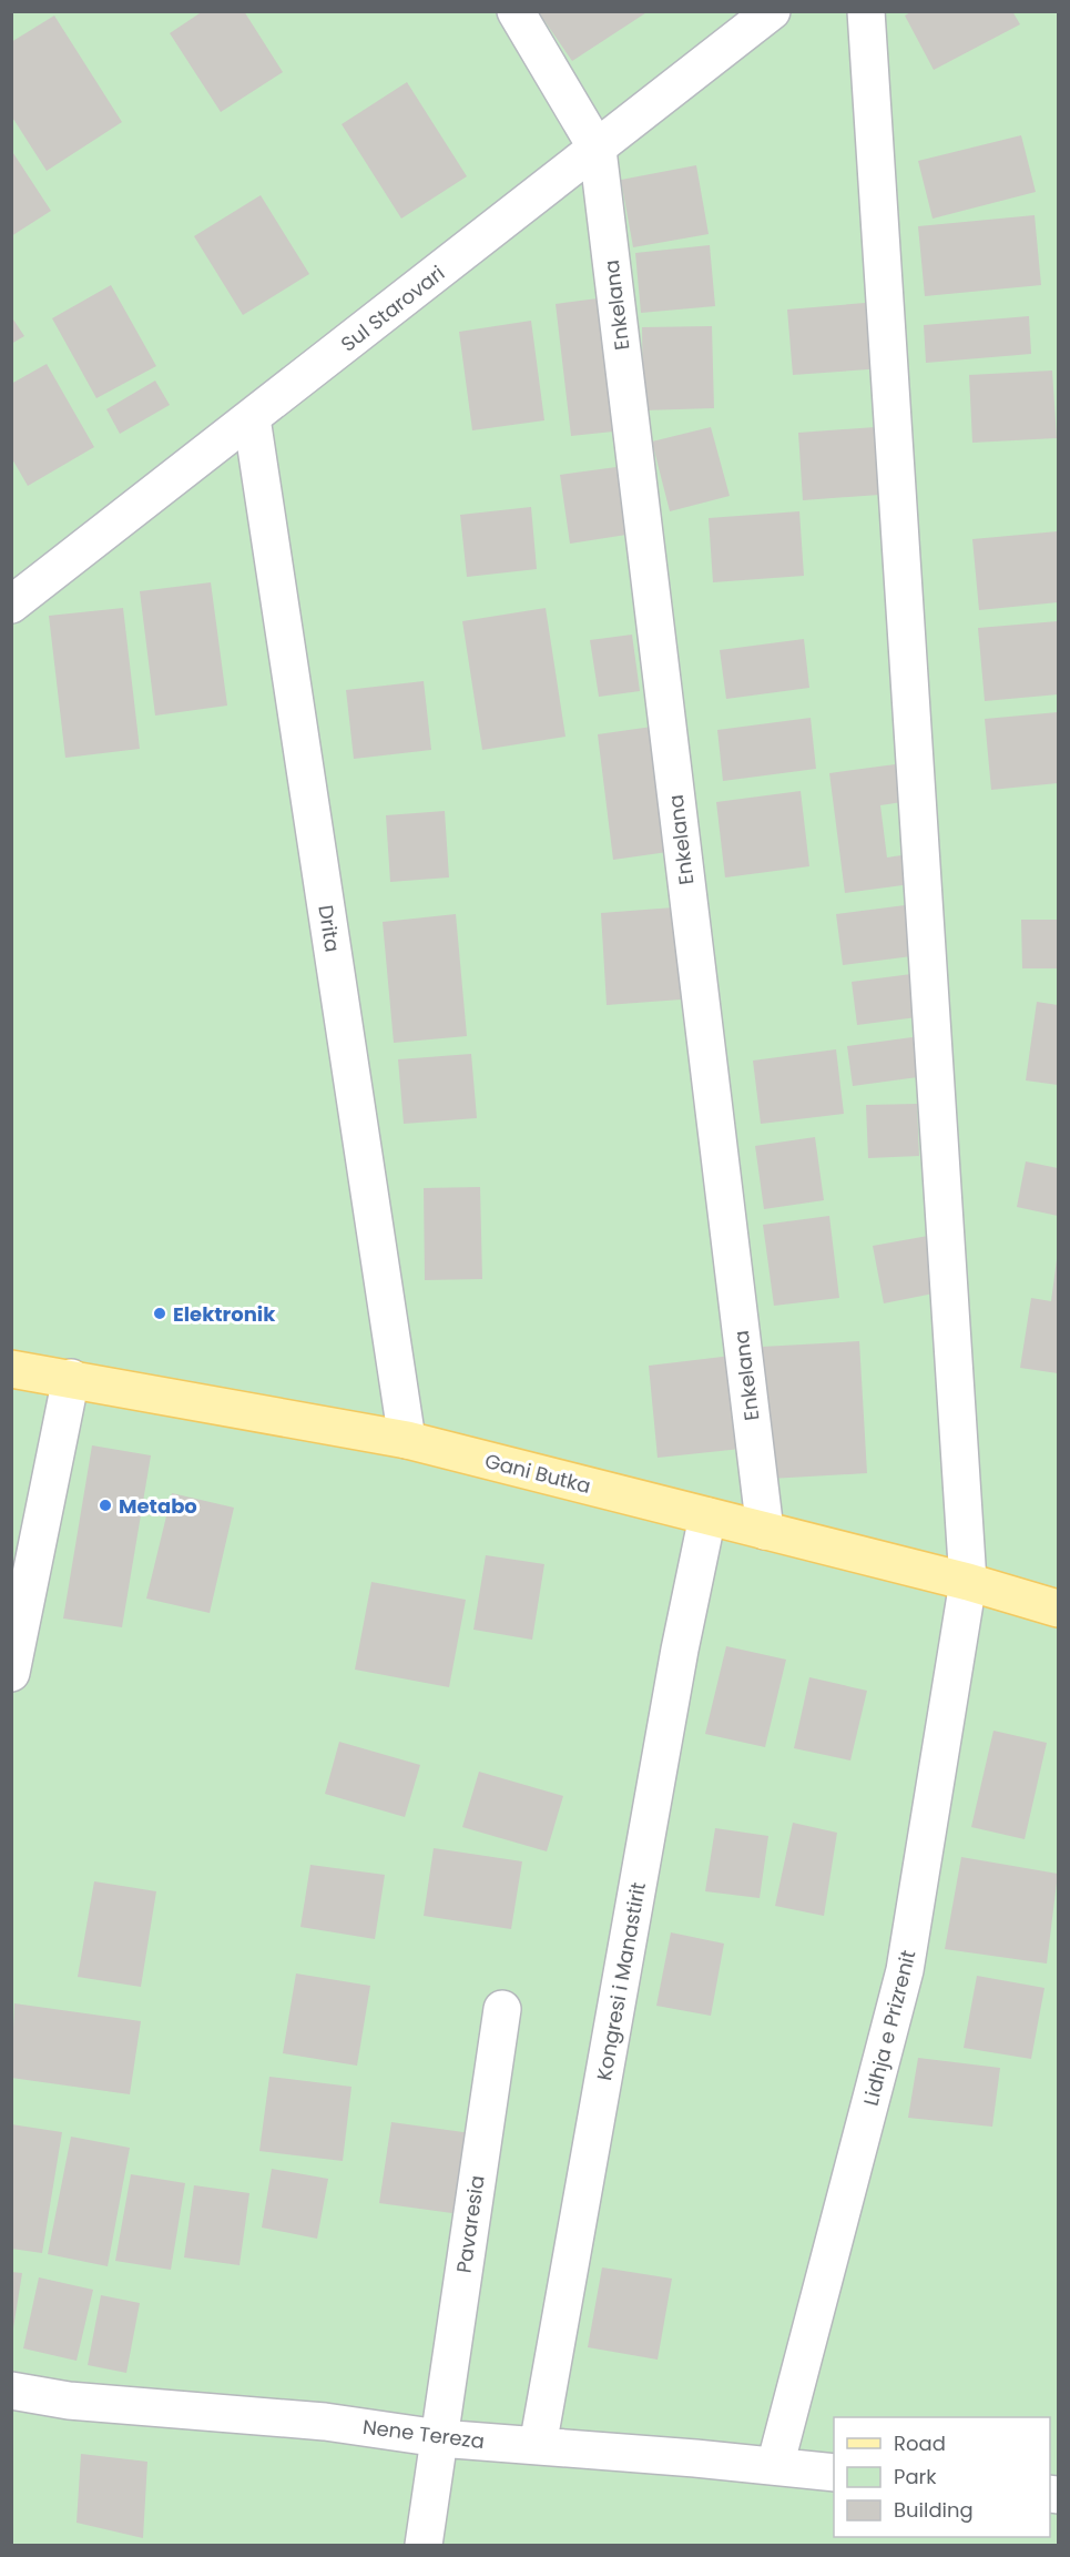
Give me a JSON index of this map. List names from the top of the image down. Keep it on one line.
{"streets":{"main road":["Gani Butka"],"street":["Enkelana","Sul Starovari","Drita","Kongresi i Manastirit","Lidhja e Prizrenit","Pavaresia","Nene Tereza"]},"crossings":[["Enkelana","Sul Starovari"],["Enkelana","Gani Butka"],["Sul Starovari","Drita"],["Drita","Gani Butka"],["Gani Butka","Kongresi i Manastirit"],["Gani Butka","Lidhja e Prizrenit"],["Kongresi i Manastirit","Nene Tereza"],["Lidhja e Prizrenit","Nene Tereza"],["Pavaresia","Nene Tereza"]],"places":["Elektronik","Metabo"],"legend":["Road","Park","Building"]}
